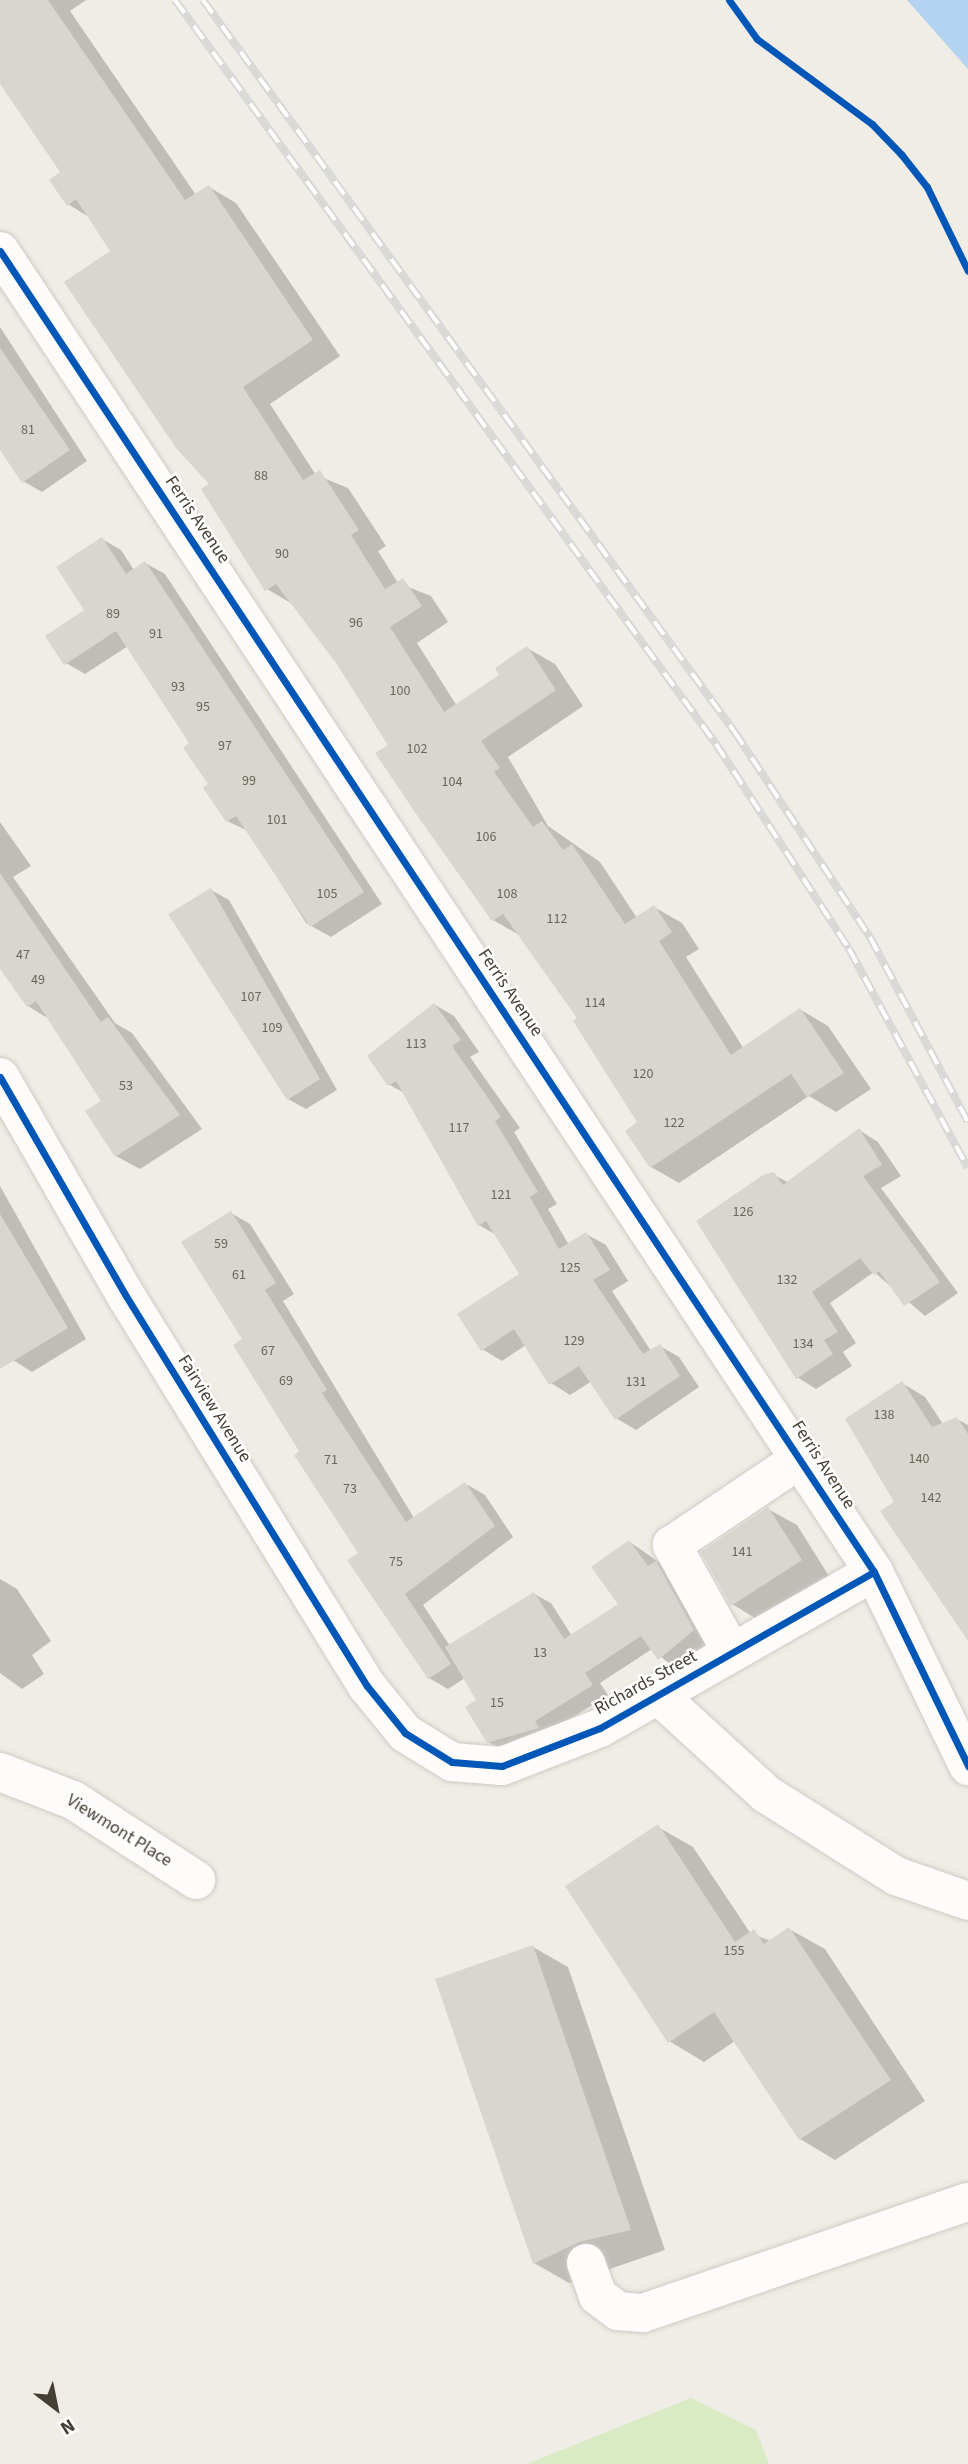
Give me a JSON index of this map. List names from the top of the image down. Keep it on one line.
{"streets":{"street":["Ferris Avenue","Fairview Avenue","Richards Street","Viewmont Place"]},"crossings":[["Ferris Avenue","Richards Street"],["Fairview Avenue","Richards Street"]],"house_numbers":["81","88","90","89","96","91","93","100","95","97","102","99","104","101","106","105","108","112","47","49","107","114","109","113","120","53","122","117","121","126","59","125","61","132","129","134","67","69","131","138","140","71","73","142","141","75","13","15","155"],"north":"bottom right"}
